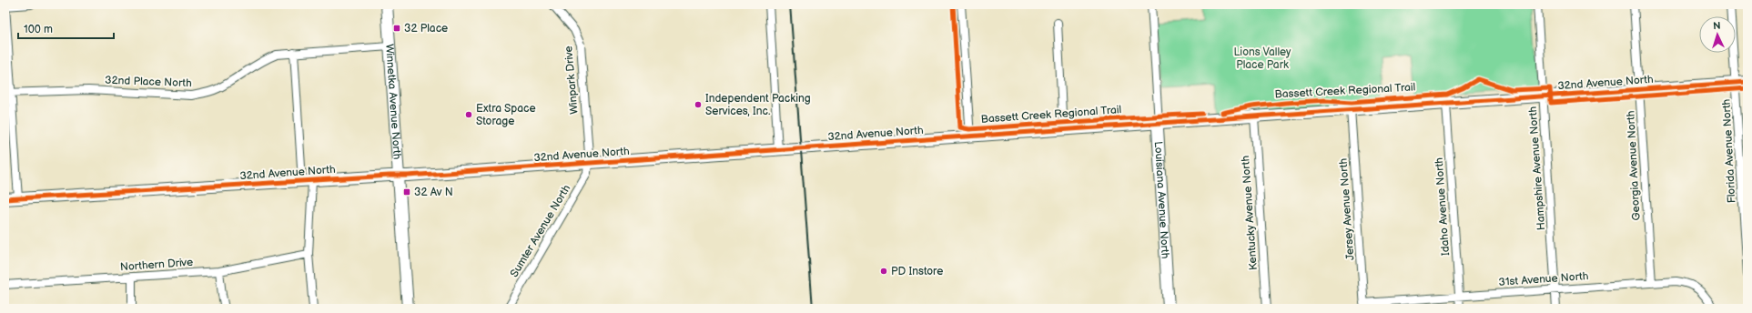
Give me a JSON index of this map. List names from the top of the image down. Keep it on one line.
{"streets":{"street":["Winpark Drive","32nd Place North","32nd Avenue North","Winnetka Avenue North","Florida Avenue North","Georgia Avenue North","Hampshire Avenue North","Louisiana Avenue North","Idaho Avenue North","Jersey Avenue North","Kentucky Avenue North","Sumter Avenue North","Northern Drive","31st Avenue North"],"cycle path":["Bassett Creek Regional Trail"]},"crossings":[["Winpark Drive","32nd Avenue North"],["Winpark Drive","Sumter Avenue North"],["32nd Place North","Winnetka Avenue North"],["32nd Avenue North","Winnetka Avenue North"],["32nd Avenue North","Florida Avenue North"],["32nd Avenue North","Georgia Avenue North"],["32nd Avenue North","Hampshire Avenue North"],["32nd Avenue North","Louisiana Avenue North"],["32nd Avenue North","Idaho Avenue North"],["32nd Avenue North","Jersey Avenue North"],["32nd Avenue North","Kentucky Avenue North"],["32nd Avenue North","Sumter Avenue North"],["Georgia Avenue North","31st Avenue North"],["Hampshire Avenue North","31st Avenue North"],["Idaho Avenue North","31st Avenue North"],["Jersey Avenue North","31st Avenue North"]],"parks":["Lions Valley Place Park"],"places":{"transit":["32 Place","32 Av N"],"other":["Independent Packing Services, Inc.","Extra Space Storage","PD Instore"]},"scale_bar":"100 m","north":"top"}
